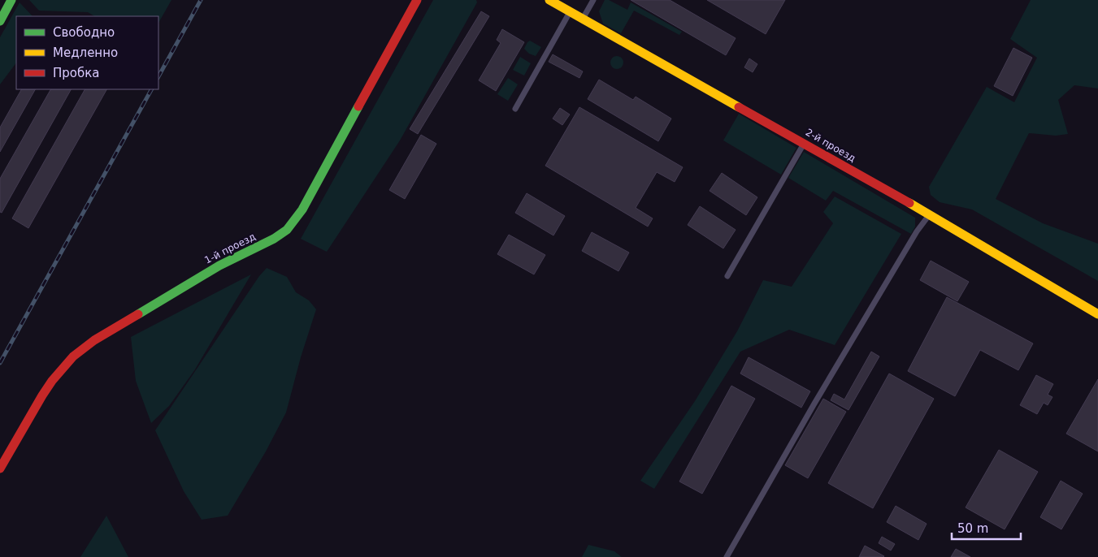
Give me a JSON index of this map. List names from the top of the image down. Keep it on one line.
{"streets":{"street":["2-й проезд","1-й проезд"]},"legend":["Свободно","Медленно","Пробка"],"scale_bar":"50 m"}
